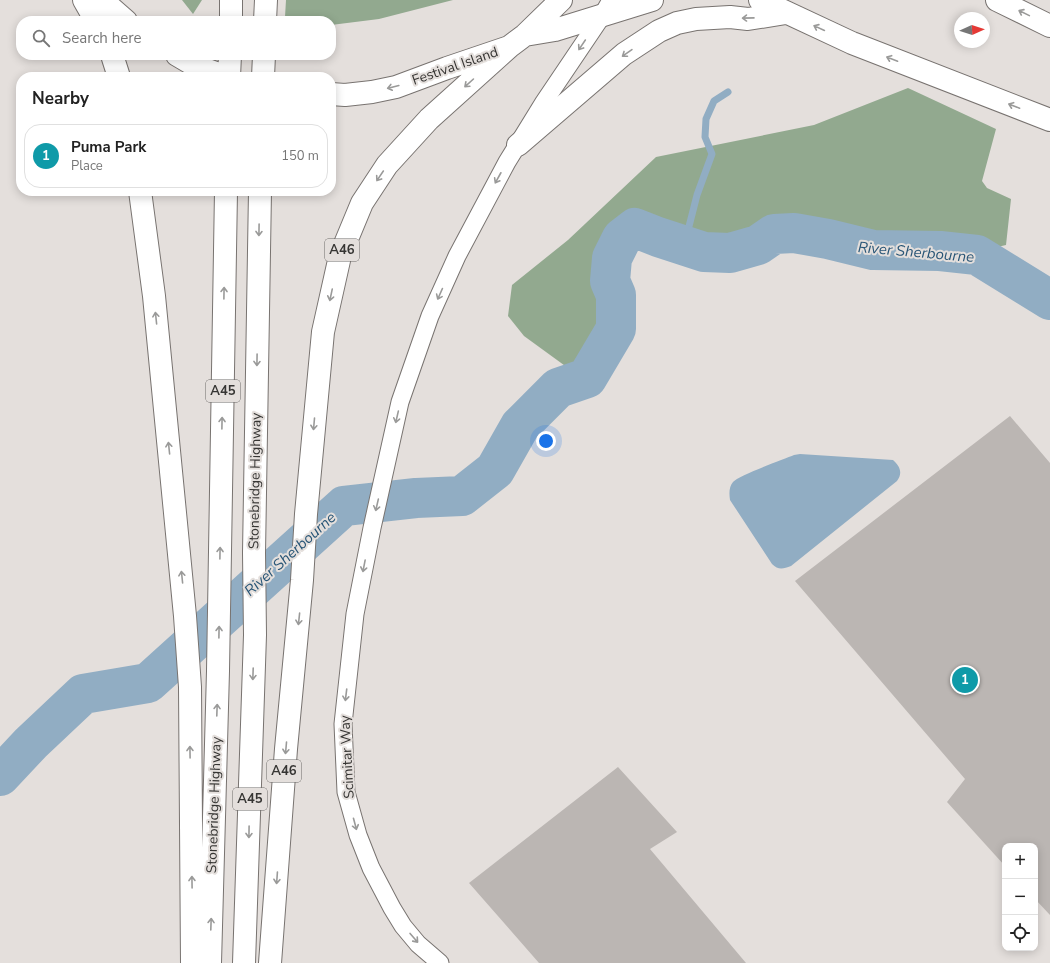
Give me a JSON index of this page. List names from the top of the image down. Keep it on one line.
{"streets":{"highway":["Festival Island","A46","A45","Stonebridge Highway"],"street":["Scimitar Way"]},"crossings":[["Festival Island","A46"]],"one_way":["Festival Island","Scimitar Way"],"water":["River Sherbourne"],"north":"right","page":{"search":"Search here","heading":"Nearby","list":[{"mark":"1","name":"Puma Park","note":"Place","value":"150 m"}],"pins":"1","map_buttons":["+","−"]}}
